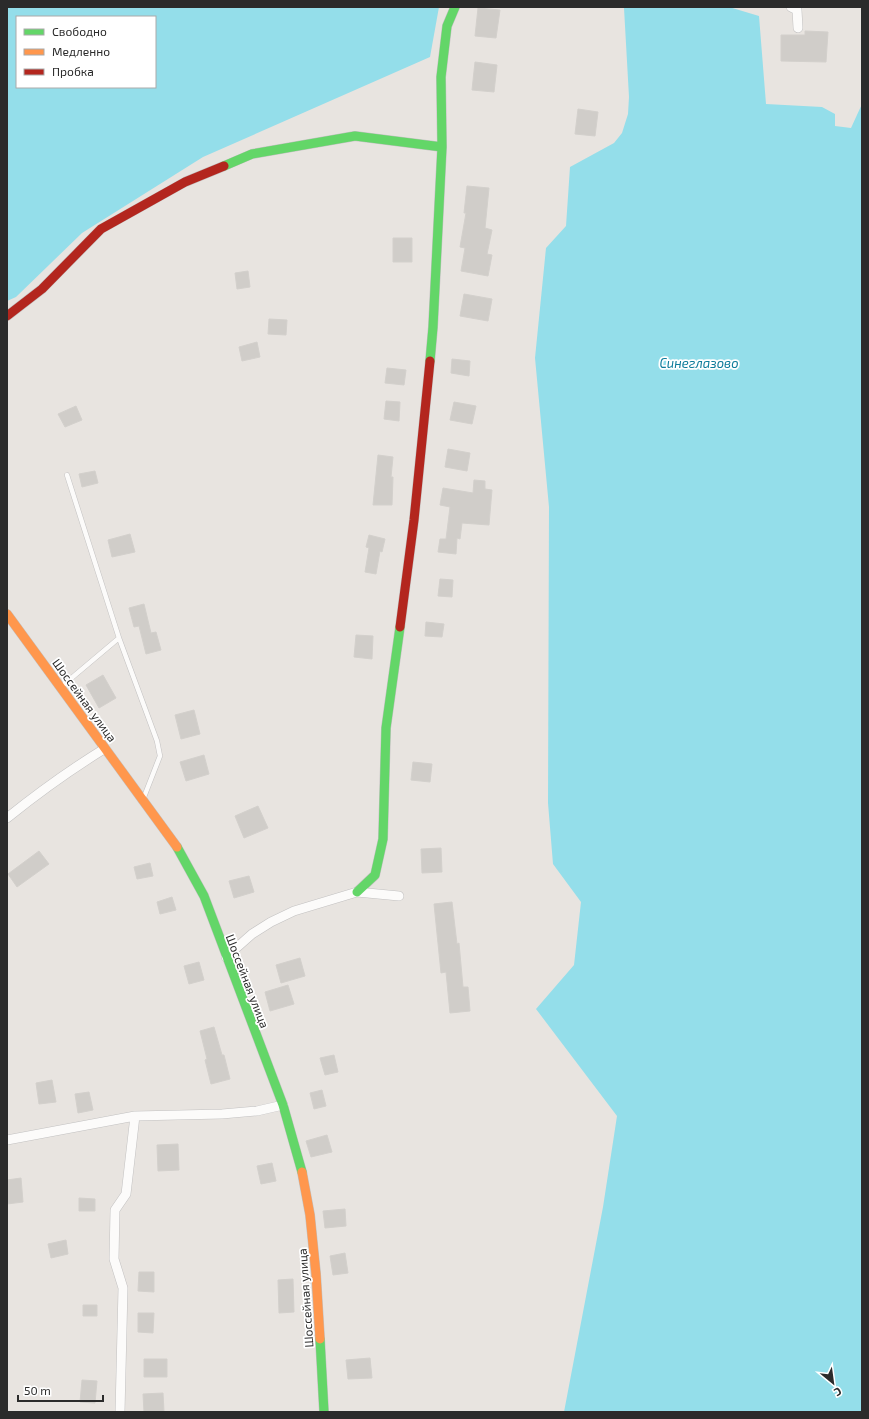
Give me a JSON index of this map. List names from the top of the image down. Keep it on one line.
{"streets":{"street":["Шоссейная улица"]},"water":["Синеглазово"],"legend":["Свободно","Медленно","Пробка"],"scale_bar":"50 m","north":"bottom right"}
